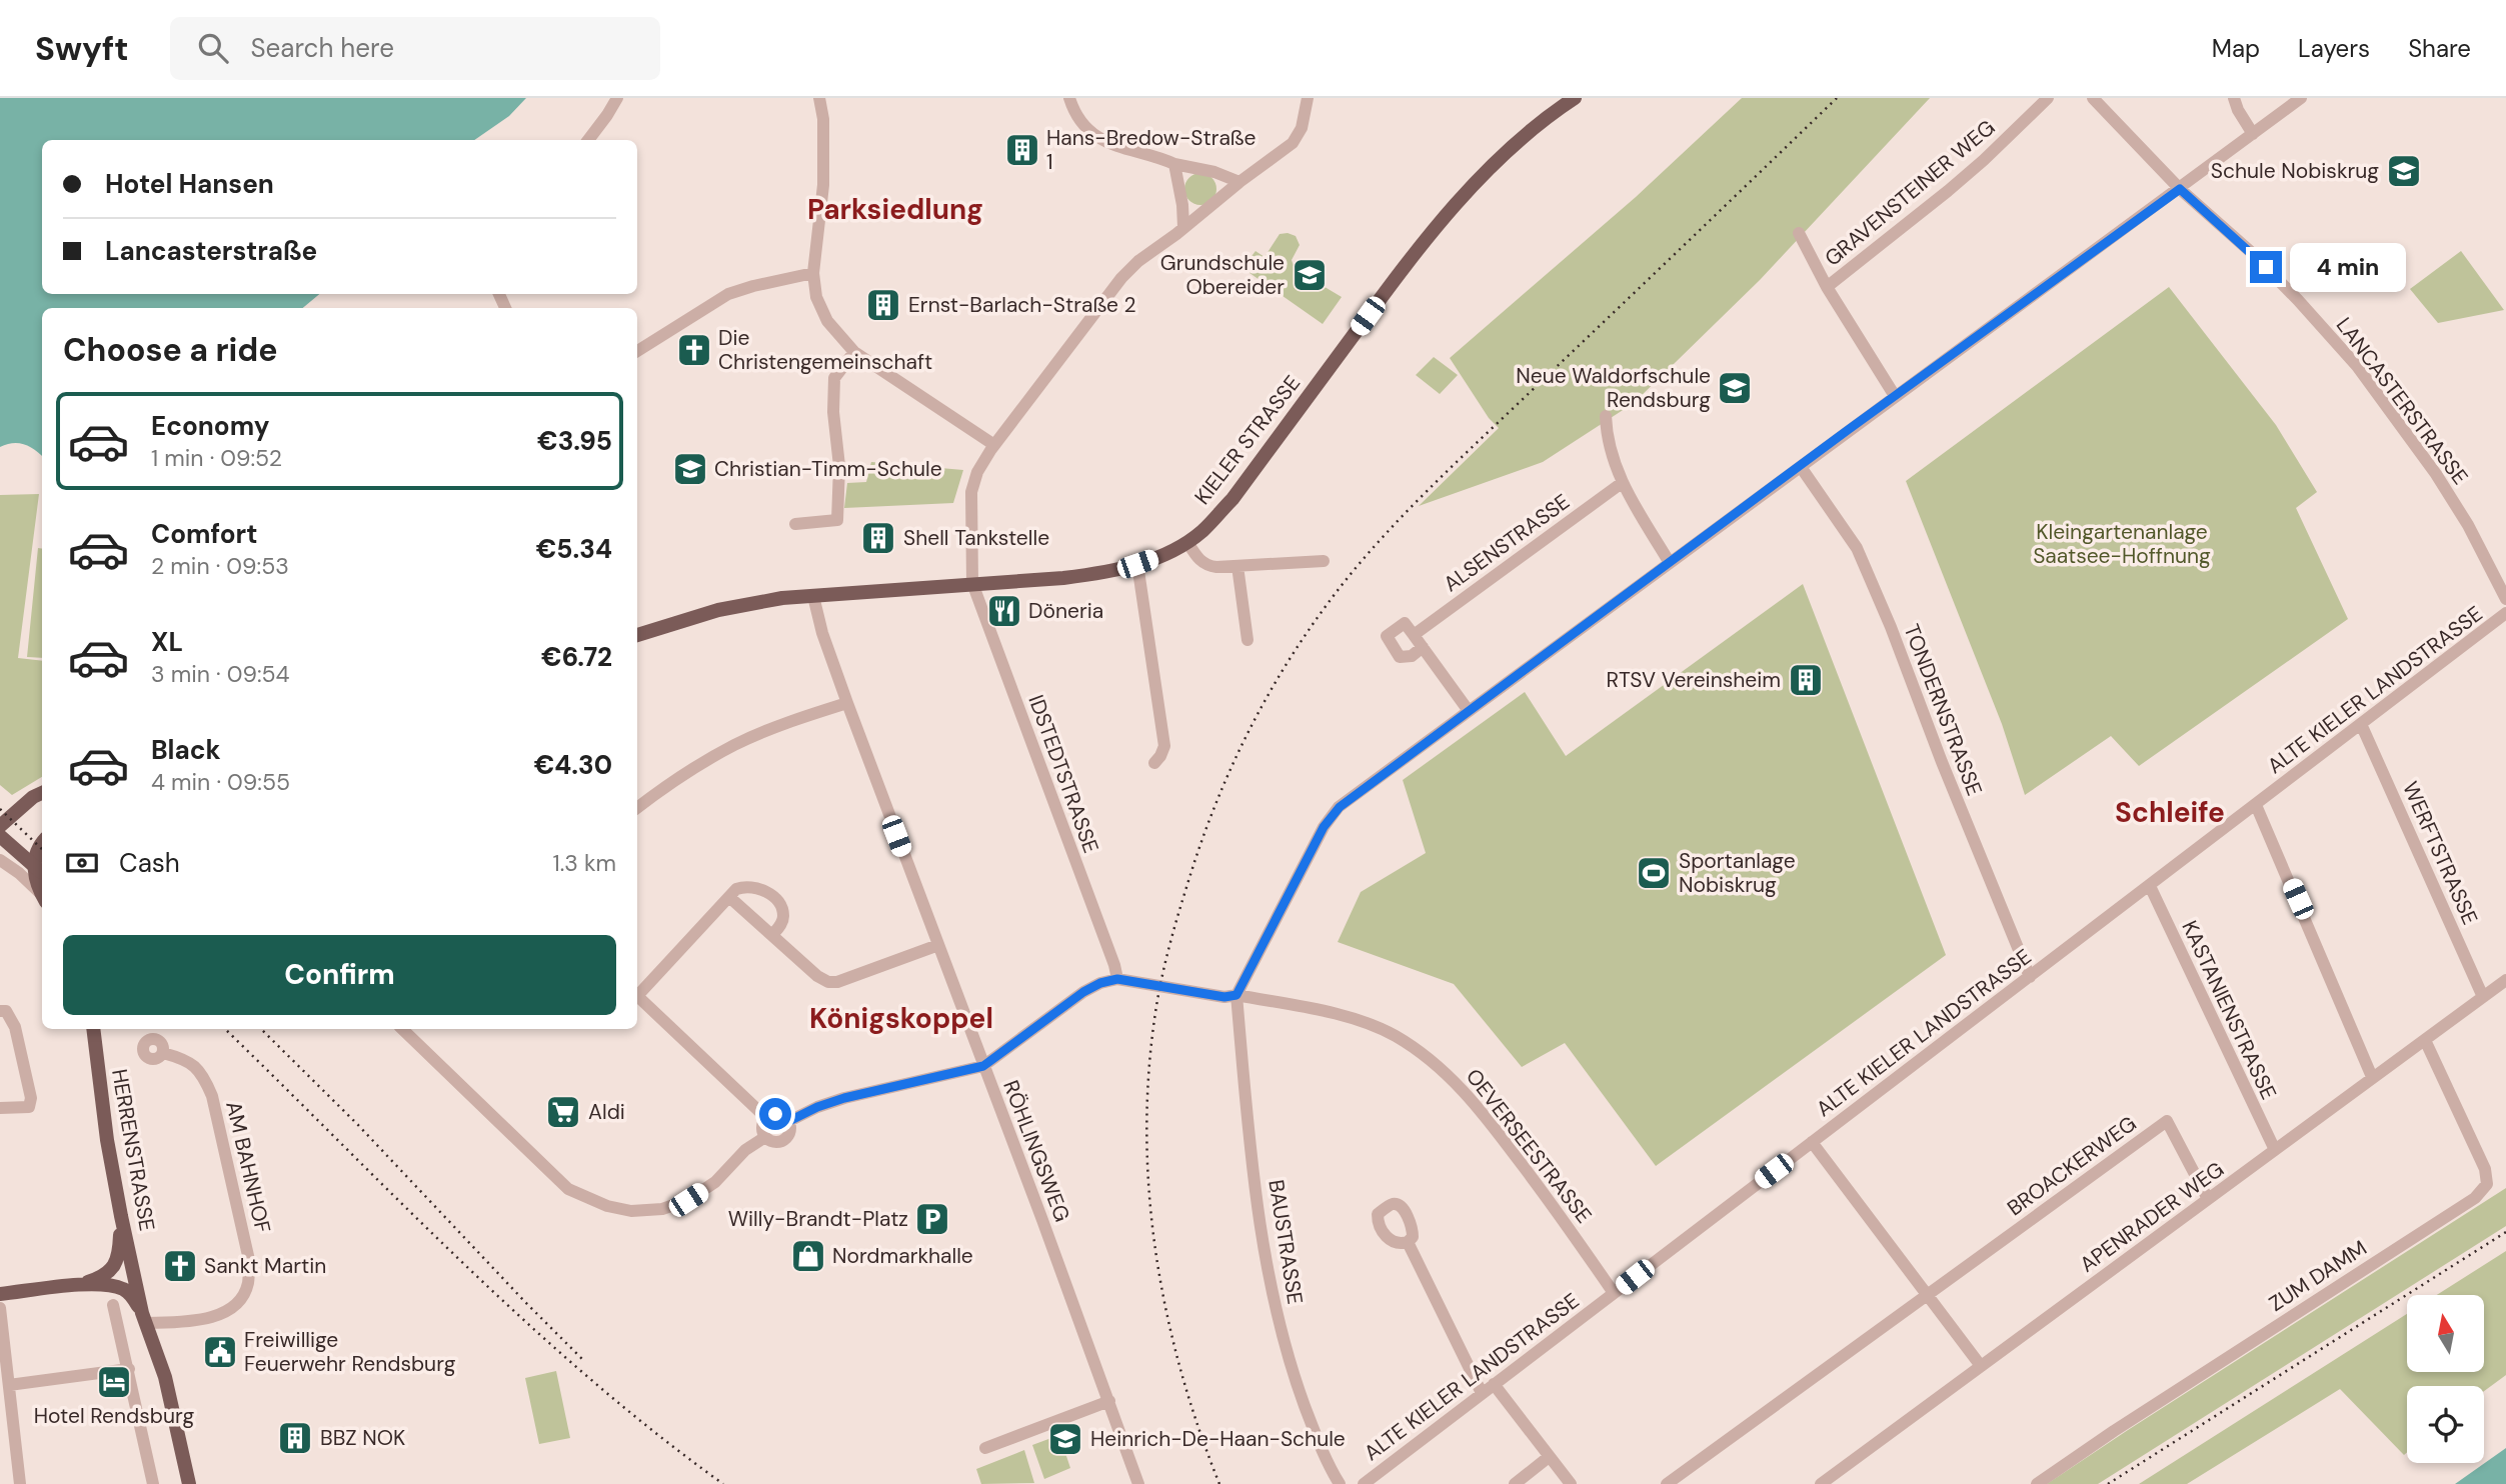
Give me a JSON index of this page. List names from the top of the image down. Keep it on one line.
{"streets":{"main road":["KIELER STRASSE","HERRENSTRASSE"],"street":["GRAVENSTEINER WEG","LANCASTERSTRASSE","ALSENSTRASSE","ALTE KIELER LANDSTRASSE","TONDERNSTRASSE","IDSTEDTSTRASSE","WERFTSTRASSE","KASTANIENSTRASSE","OEVERSEESTRASSE","RÖHLINGSWEG","BROACKERWEG","AM BAHNHOF","APENRADER WEG","BAUSTRASSE","ZUM DAMM"]},"crossings":[["KIELER STRASSE","IDSTEDTSTRASSE"],["KIELER STRASSE","RÖHLINGSWEG"],["ALTE KIELER LANDSTRASSE","TONDERNSTRASSE"],["ALTE KIELER LANDSTRASSE","WERFTSTRASSE"],["ALTE KIELER LANDSTRASSE","KASTANIENSTRASSE"],["ALTE KIELER LANDSTRASSE","OEVERSEESTRASSE"],["IDSTEDTSTRASSE","OEVERSEESTRASSE"],["WERFTSTRASSE","APENRADER WEG"],["KASTANIENSTRASSE","APENRADER WEG"],["OEVERSEESTRASSE","BAUSTRASSE"],["HERRENSTRASSE","AM BAHNHOF"],["BROACKERWEG","APENRADER WEG"],["APENRADER WEG","ZUM DAMM"]],"districts":["Parksiedlung","Schleife","Königskoppel"],"parks":["Kleingartenanlage Saatsee-Hoffnung"],"places":{"building":["Hans-Bredow-Straße 1","Ernst-Barlach-Straße 2","Shell Tankstelle","RTSV Vereinsheim","BBZ NOK"],"school or university":["Schule Nobiskrug","Grundschule Obereider","Neue Waldorfschule Rendsburg","Christian-Timm-Schule","Heinrich-De-Haan-Schule"],"church":["Die Christengemeinschaft","Sankt Martin"],"restaurant":["Döneria"],"sports":["Sportanlage Nobiskrug"],"supermarket":["Aldi"],"parking":["Willy-Brandt-Platz"],"shop":["Nordmarkhalle"],"public building":["Freiwillige Feuerwehr Rendsburg"],"hotel":["Hotel Rendsburg"]},"north":"top","page":{"header":"Swyft","search":"Search here","nav":["Map","Layers","Share"],"banner":["Hotel Hansen","Lancasterstraße"],"bubble":"4 min","heading":"Choose a ride","list":[{"name":"Economy","note":"1 min · 09:52","value":"€3.95"},{"name":"Comfort","note":"2 min · 09:53","value":"€5.34"},{"name":"XL","note":"3 min · 09:54","value":"€6.72"},{"name":"Black","note":"4 min · 09:55","value":"€4.30"}],"pay":["Cash","1.3 km"],"buttons":"Confirm"}}
